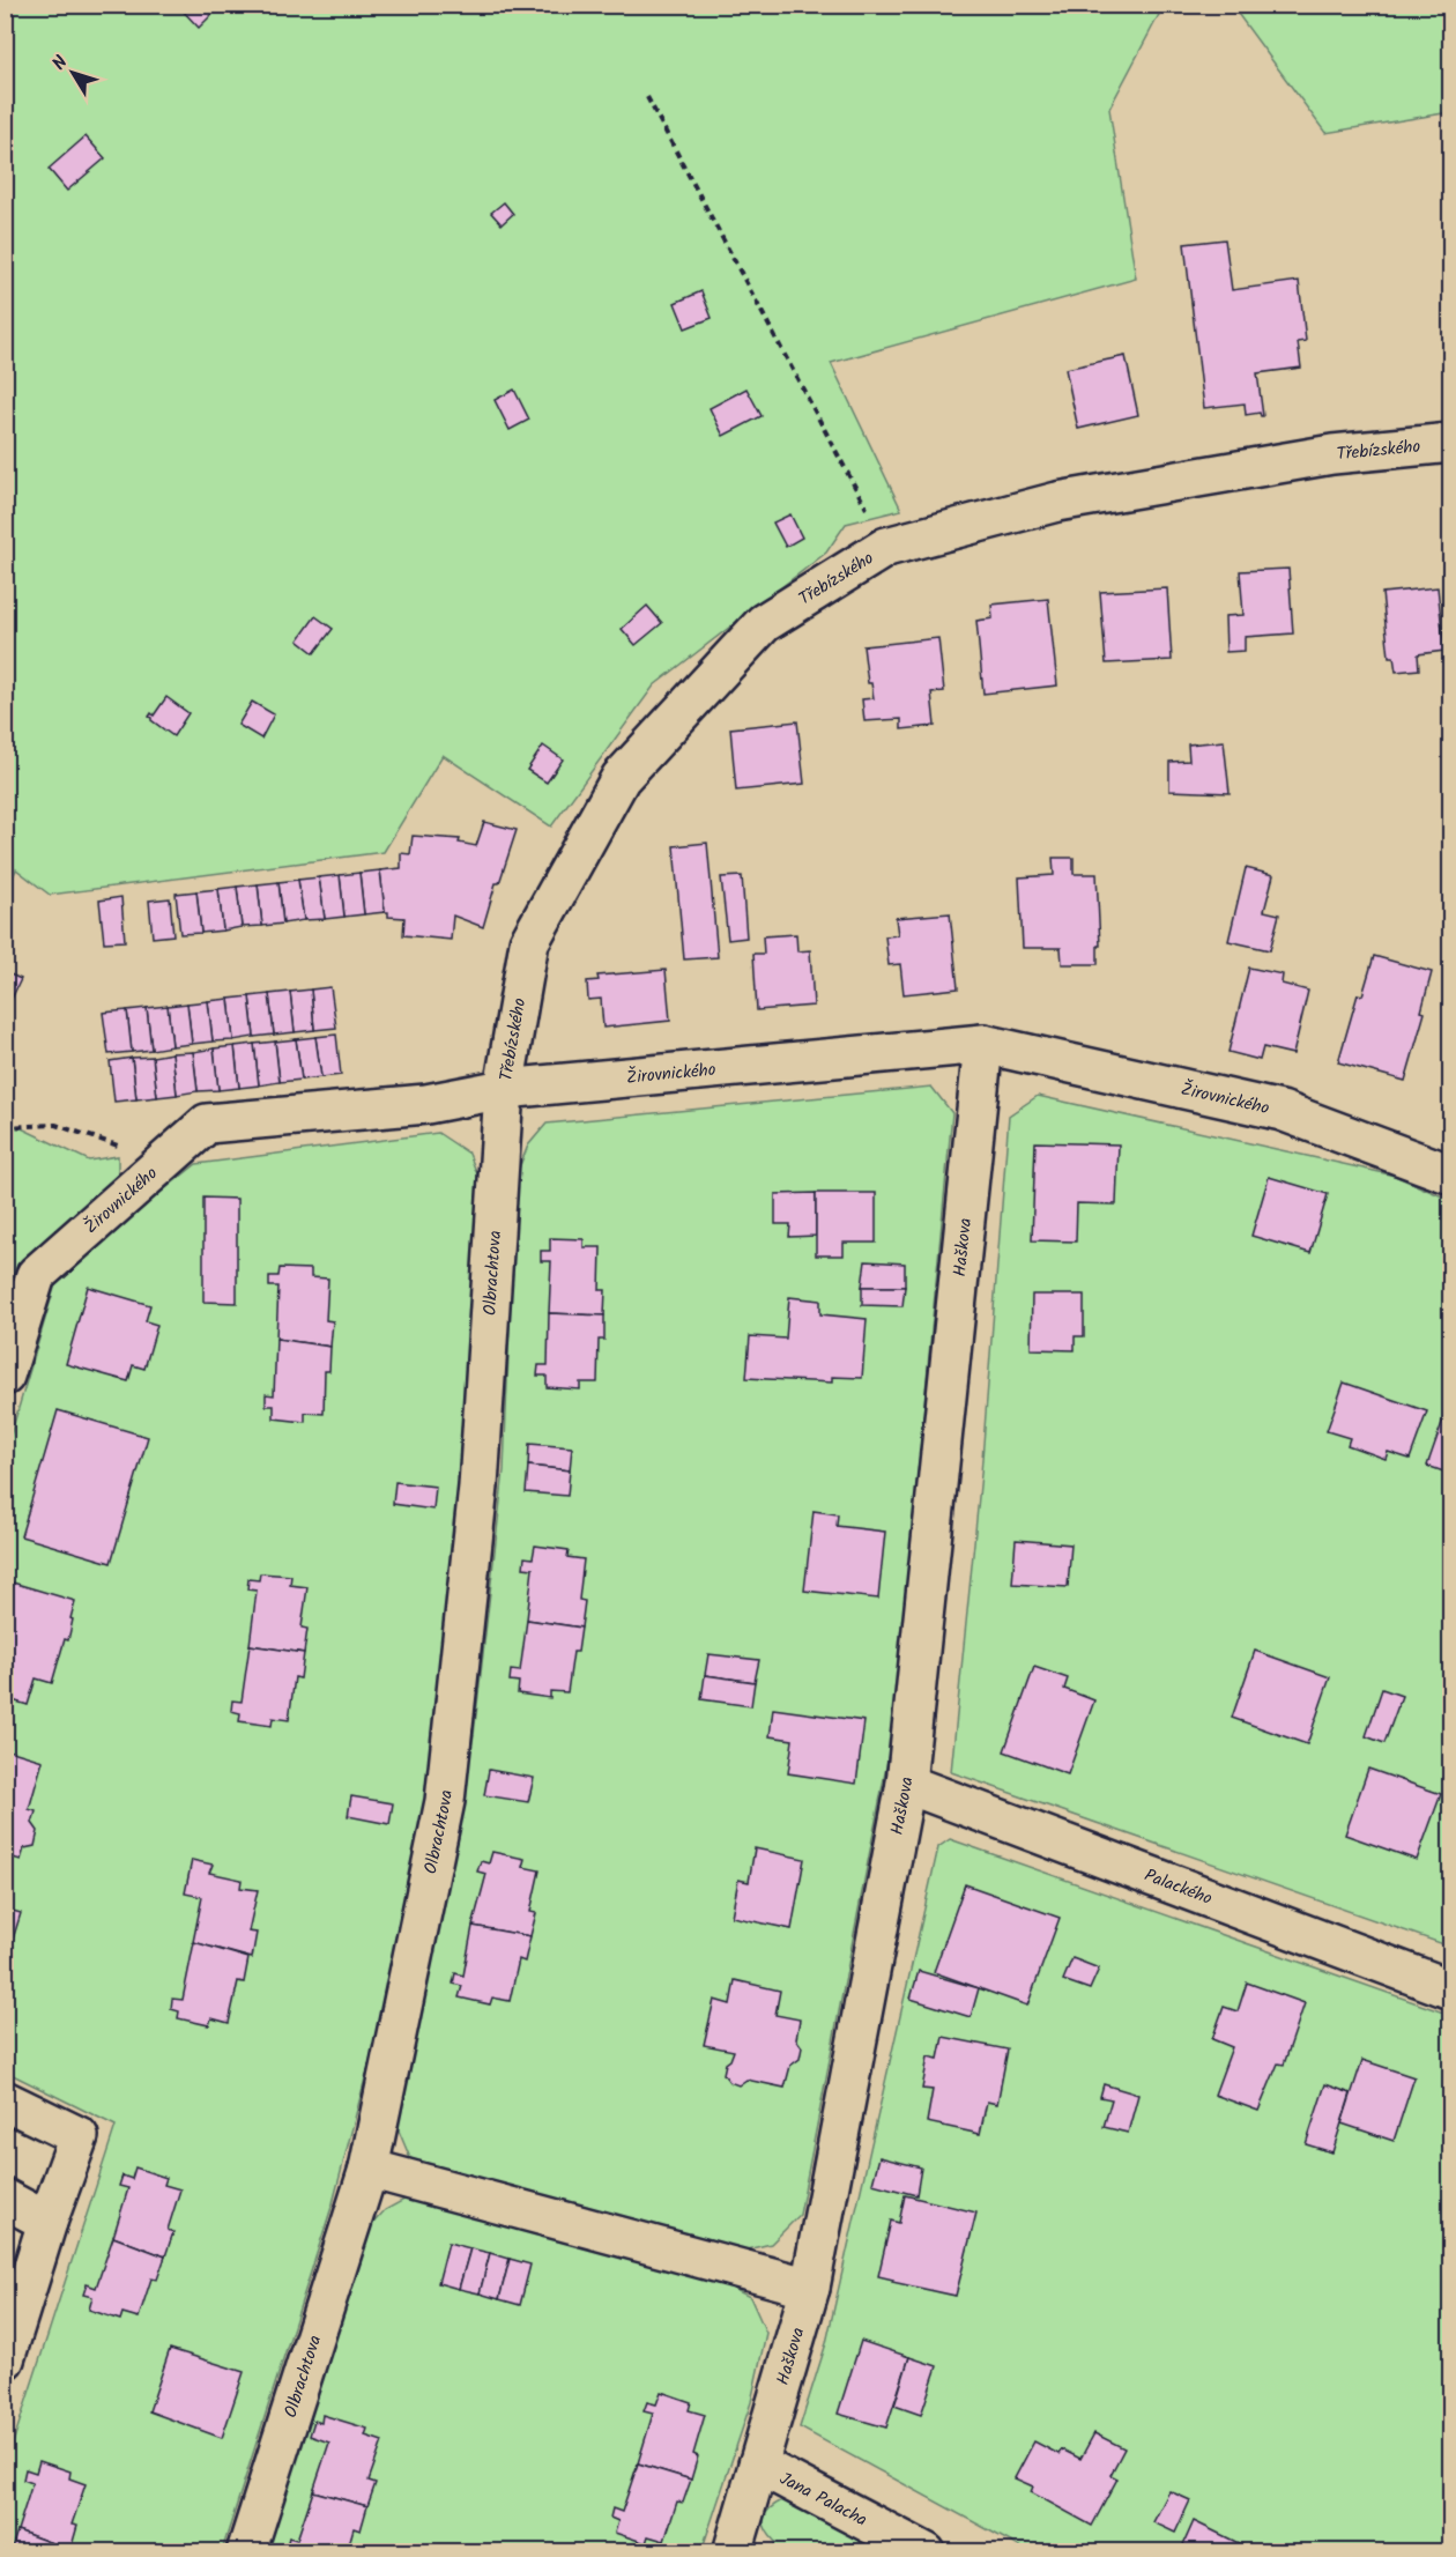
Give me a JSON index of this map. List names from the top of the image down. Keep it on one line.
{"streets":{"street":["Třebízského","Žirovnického","Haškova","Olbrachtova","Palackého","Jana Palacha"]},"crossings":[["Třebízského","Žirovnického"],["Třebízského","Olbrachtova"],["Žirovnického","Haškova"],["Žirovnického","Olbrachtova"],["Haškova","Palackého"],["Haškova","Jana Palacha"]],"north":"top left"}
